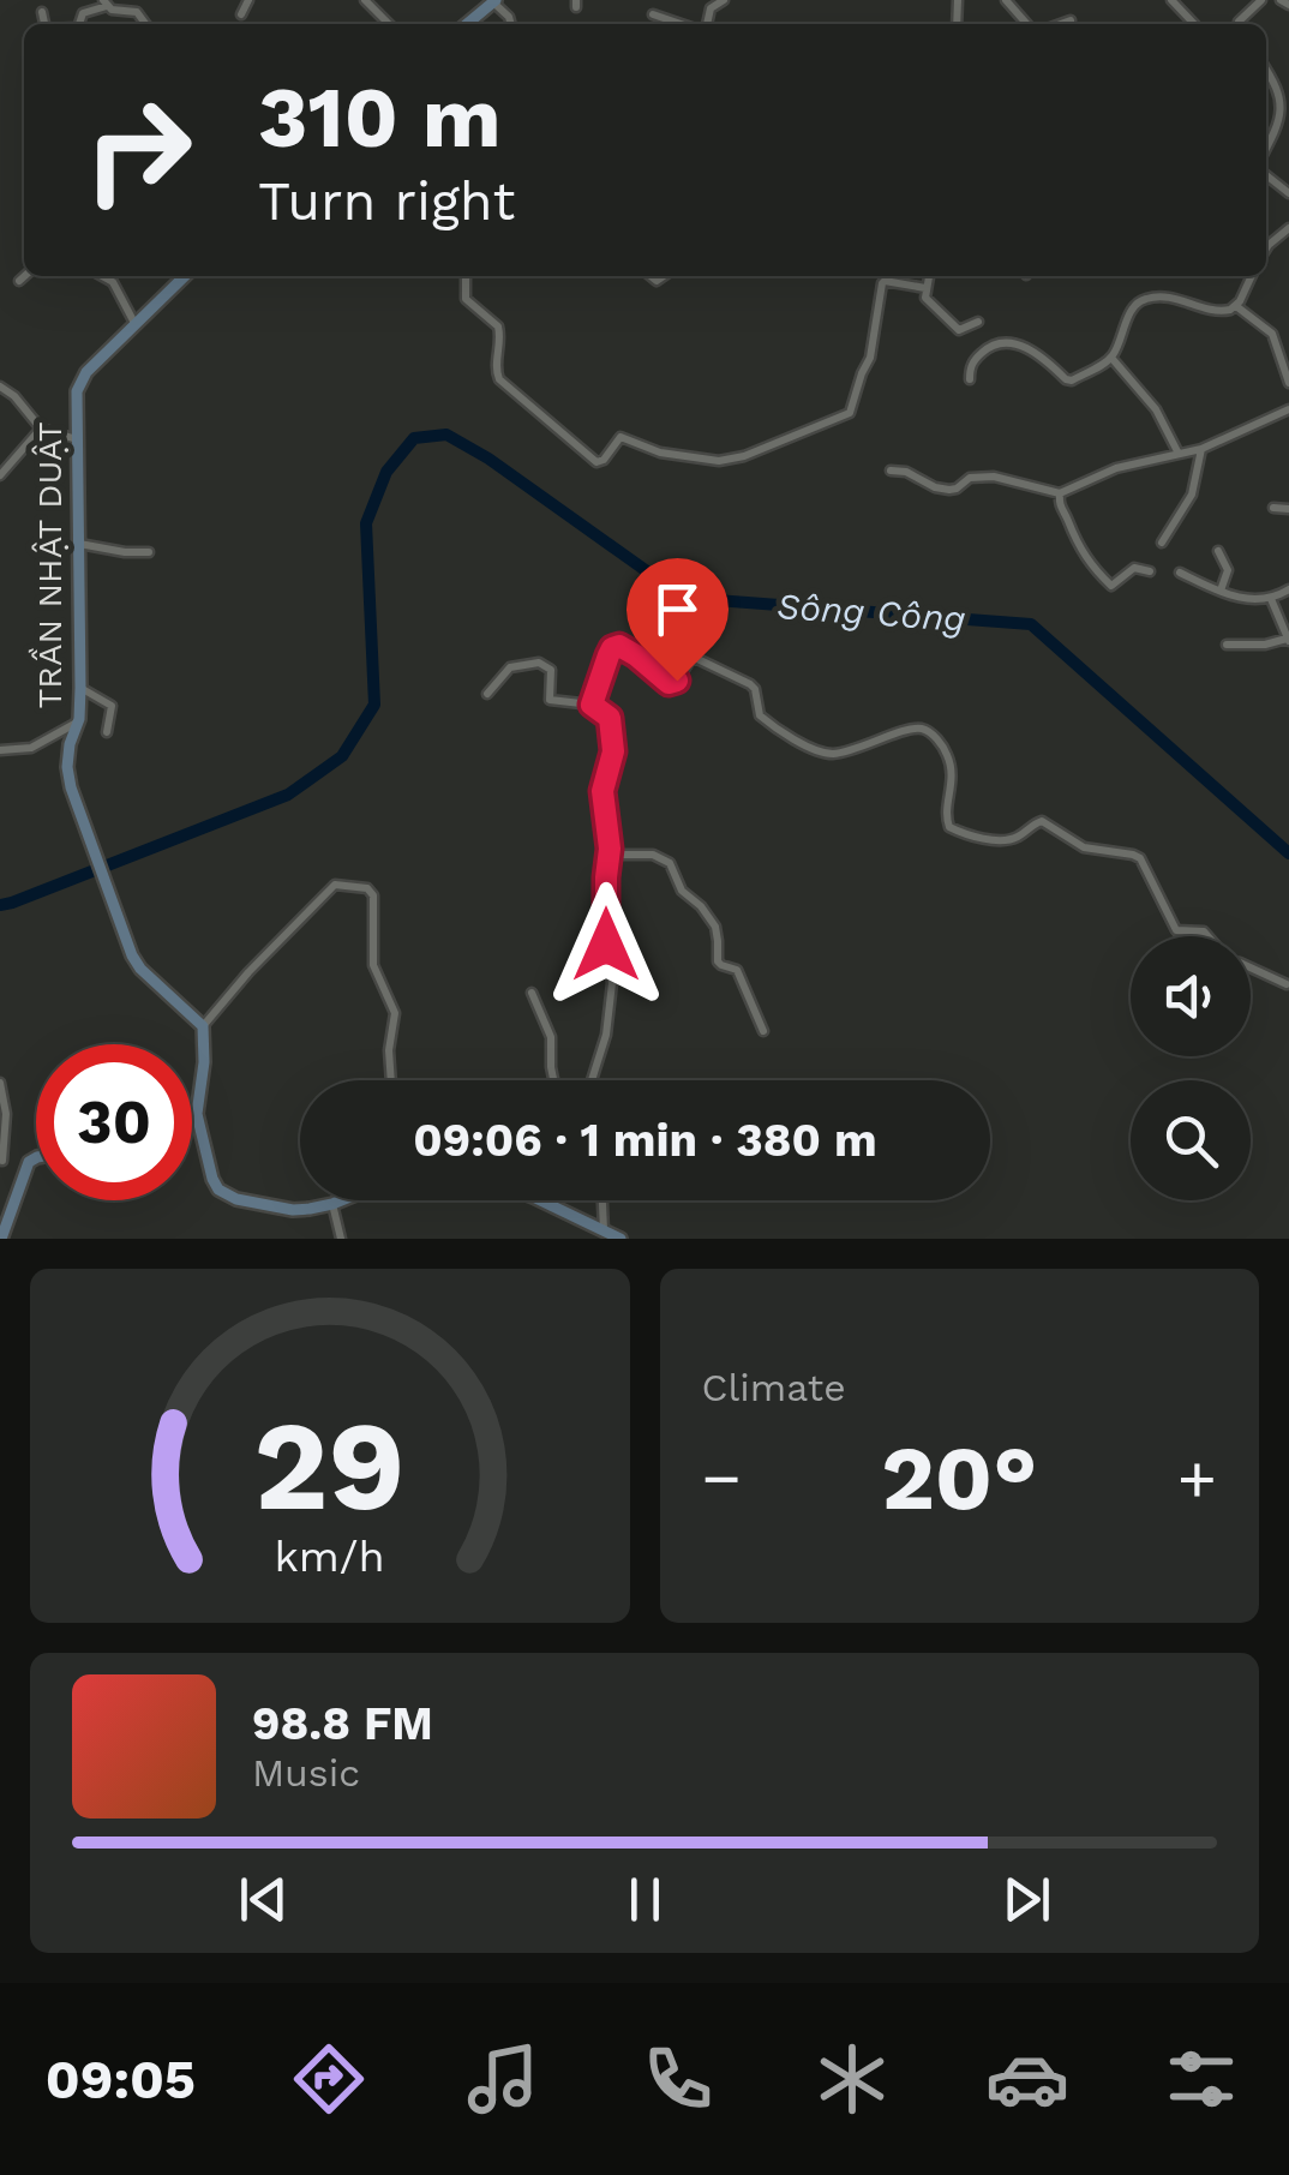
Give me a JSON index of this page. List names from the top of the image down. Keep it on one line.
{"streets":{"main road":["TRẦN NHẬT DUẬT"]},"water":["Sông Công"],"page":{"turn":["310 m","Turn right"],"limit":"30","trip":"09:06 · 1 min · 380 m","tile":"Climate","heat":["−","20°","+"],"song":["98.8 FM","Music"],"tabs":"09:05","gauge":["29","km/h"]}}
